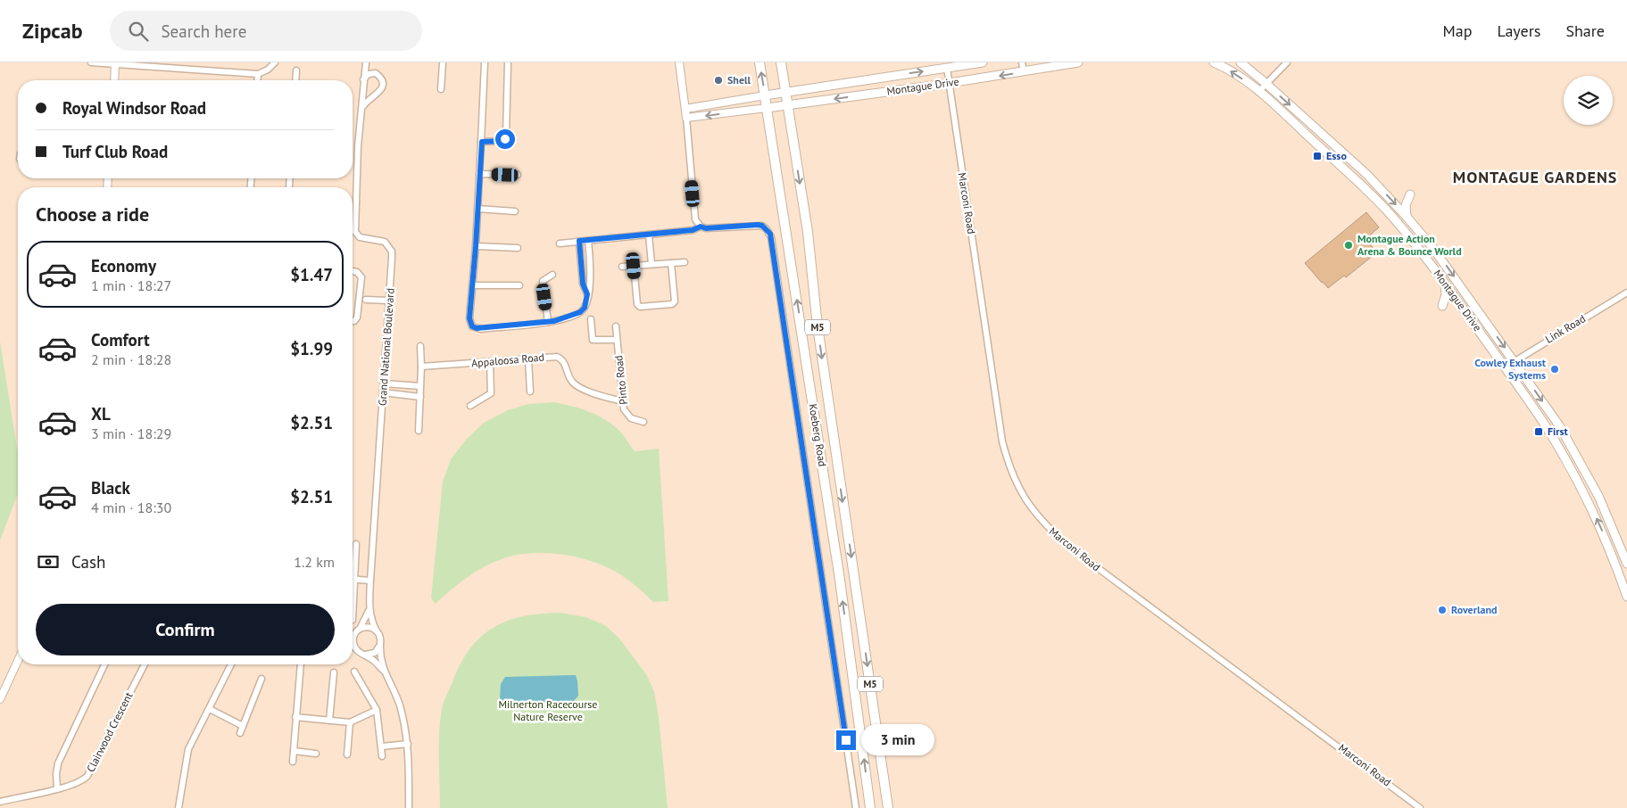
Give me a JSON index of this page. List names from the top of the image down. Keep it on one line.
{"streets":{"main road":["Montague Drive","M5","Koeberg Road"],"street":["Marconi Road","Link Road","Grand National Boulevard","Appaloosa Road","Pinto Road","Clairwood Crescent"]},"crossings":[["Montague Drive","Marconi Road"],["Montague Drive","Link Road"],["Montague Drive","Koeberg Road"],["Appaloosa Road","Pinto Road"]],"districts":["MONTAGUE GARDENS"],"parks":["Milnerton Racecourse Nature Reserve"],"places":{"other":["Shell","Montague Action Arena & Bounce World","Cowley Exhaust Systems","Roverland"],"transit":["Esso","First"]},"page":{"header":"Zipcab","search":"Search here","nav":["Map","Layers","Share"],"banner":["Royal Windsor Road","Turf Club Road"],"heading":"Choose a ride","list":[{"name":"Economy","note":"1 min · 18:27","value":"$1.47"},{"name":"Comfort","note":"2 min · 18:28","value":"$1.99"},{"name":"XL","note":"3 min · 18:29","value":"$2.51"},{"name":"Black","note":"4 min · 18:30","value":"$2.51"}],"pay":["Cash","1.2 km"],"buttons":"Confirm","bubble":"3 min"}}
